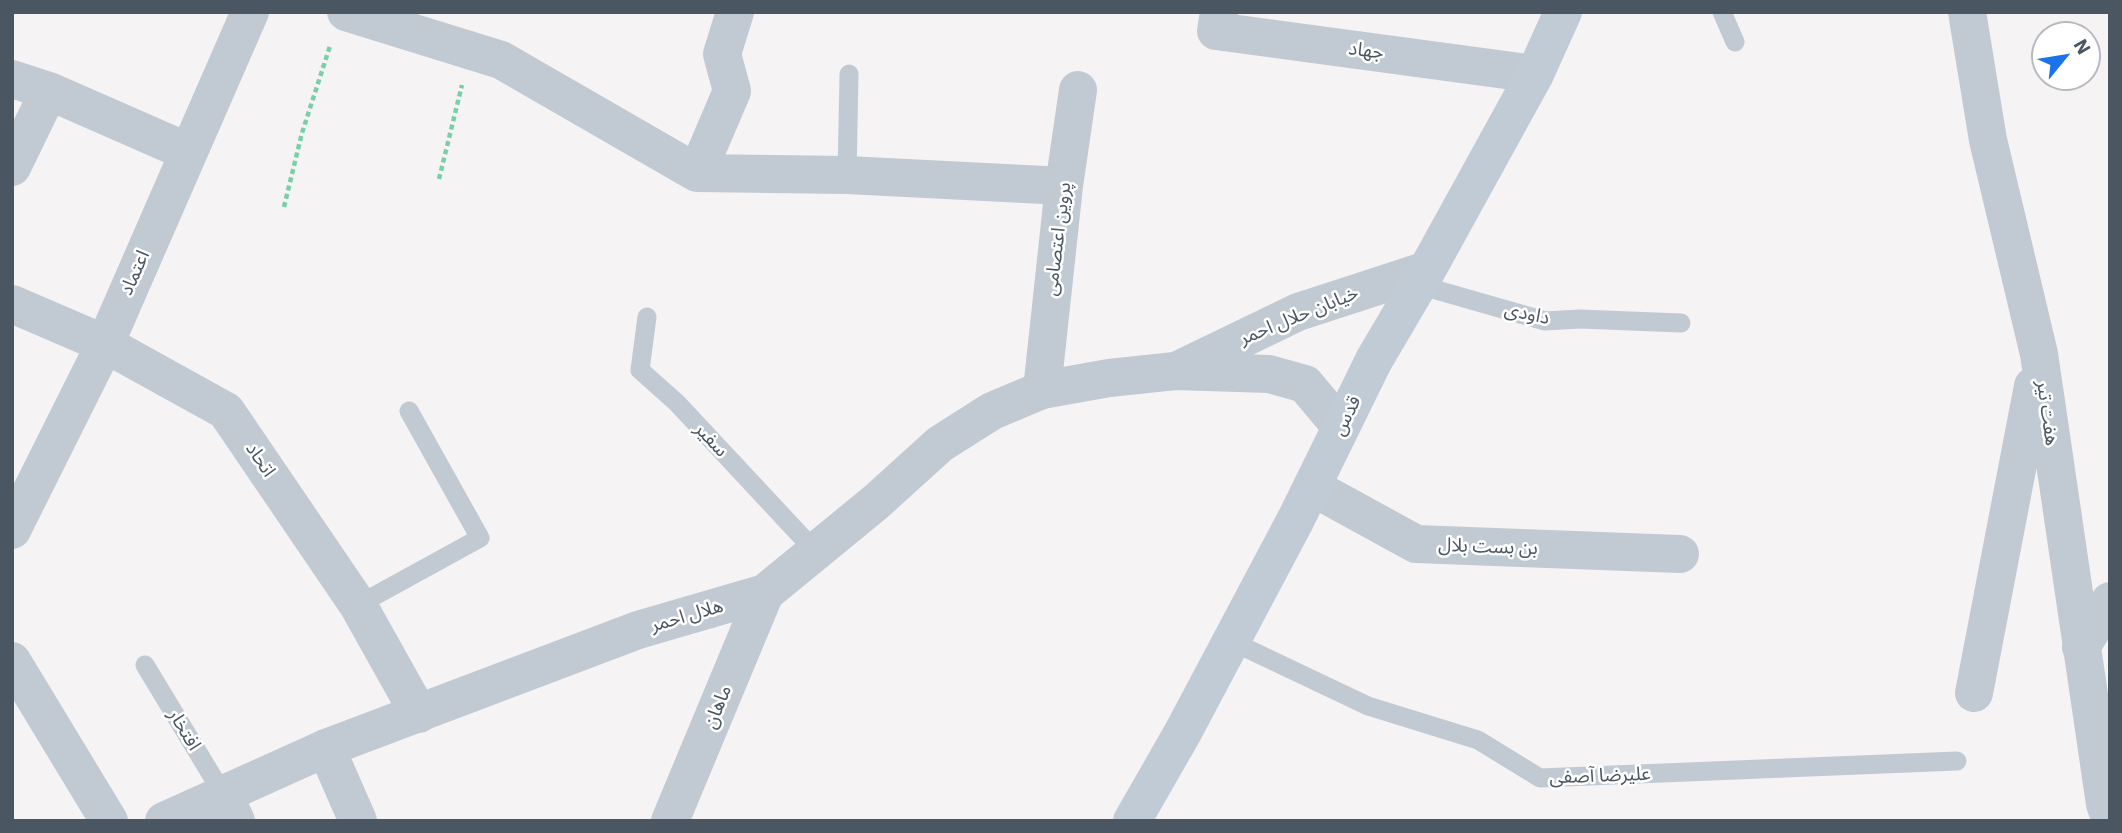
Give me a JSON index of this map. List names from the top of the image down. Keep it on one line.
{"streets":{"main road":["قدس"],"street":["جهاد","پروین اعتصامی","اعتماد","خیابان حلال احمر","هفت تیر","اتحاد","بن بست بلال","هلال احمر","ماهان"],"lane":["داودی","سفیر","افتخار","علیرضا آصفی"]},"crossings":[["جهاد","قدس"],["پروین اعتصامی","هلال احمر"],["اعتماد","اتحاد"],["داودی","خیابان حلال احمر"],["داودی","قدس"],["خیابان حلال احمر","قدس"],["خیابان حلال احمر","هلال احمر"],["قدس","بن بست بلال"],["قدس","علیرضا آصفی"],["سفیر","هلال احمر"],["اتحاد","هلال احمر"],["هلال احمر","ماهان"],["هلال احمر","افتخار"]],"north":"top right"}
